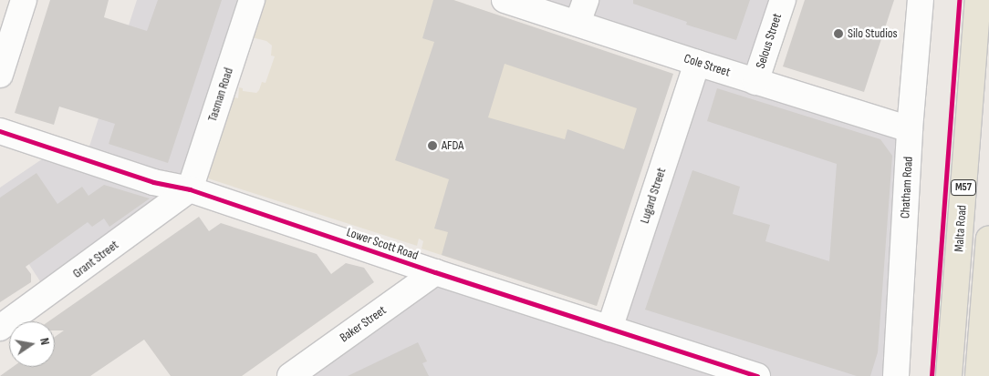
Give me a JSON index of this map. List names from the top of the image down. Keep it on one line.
{"streets":{"main road":["M57","Malta Road"],"street":["Selous Street","Cole Street","Tasman Road","Chatham Road","Lugard Street","Lower Scott Road","Grant Street","Baker Street"]},"crossings":[["Selous Street","Cole Street"],["Cole Street","Chatham Road"],["Cole Street","Lugard Street"],["Tasman Road","Lower Scott Road"],["Tasman Road","Grant Street"],["Lugard Street","Lower Scott Road"],["Lower Scott Road","Grant Street"],["Lower Scott Road","Baker Street"]],"places":["Silo Studios","AFDA"],"north":"right"}
